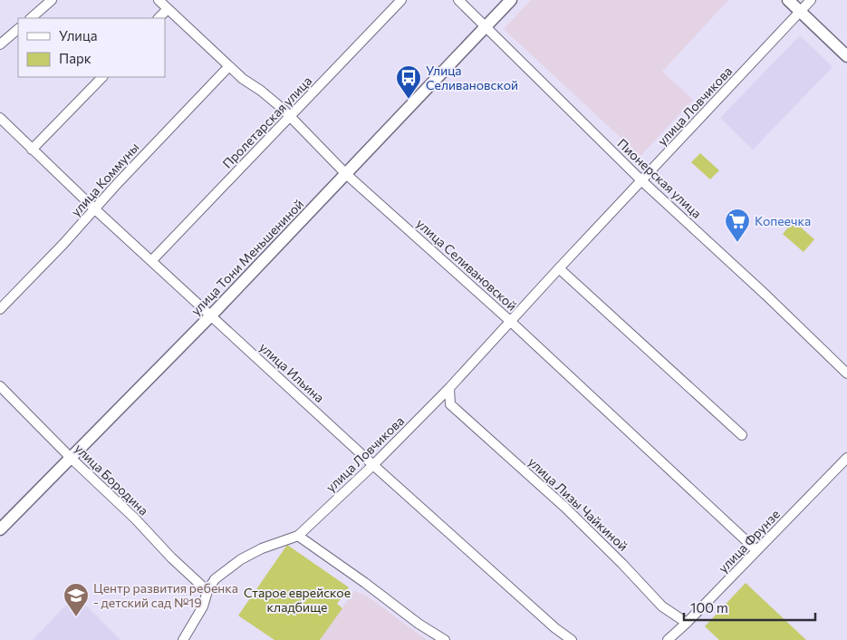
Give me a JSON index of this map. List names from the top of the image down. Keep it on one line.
{"streets":{"street":["улица Ловчикова","Пролетарская улица","Пионерская улица","улица Коммуны","улица Тони Меньшениной","улица Селивановской","улица Ильина","улица Бородина","улица Лизы Чайкиной","улица Фрунзе"]},"crossings":[["улица Ловчикова","Пионерская улица"],["улица Ловчикова","улица Селивановской"],["улица Ловчикова","улица Ильина"],["улица Ловчикова","улица Бородина"],["Пролетарская улица","улица Селивановской"],["Пролетарская улица","улица Ильина"],["Пионерская улица","улица Тони Меньшениной"],["улица Коммуны","улица Селивановской"],["улица Коммуны","улица Ильина"],["улица Тони Меньшениной","улица Селивановской"],["улица Тони Меньшениной","улица Ильина"],["улица Тони Меньшениной","улица Бородина"],["улица Селивановской","улица Фрунзе"],["улица Лизы Чайкиной","улица Фрунзе"]],"parks":["Старое еврейское кладбище"],"places":{"bus stop":["Улица Селивановской"],"supermarket":["Копеечка"],"school or university":["Центр развития ребенка - детский сад №19"]},"legend":["Улица","Парк"],"scale_bar":"100 m"}
